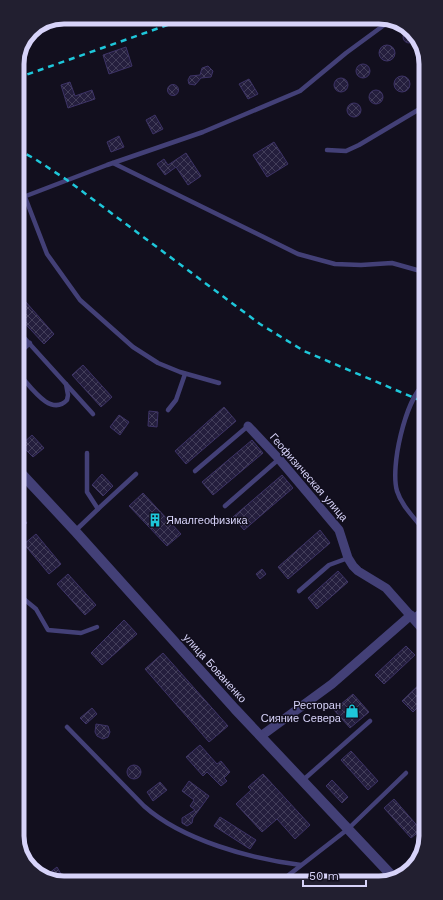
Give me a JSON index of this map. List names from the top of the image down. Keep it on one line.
{"streets":{"street":["Геофизическая улица","улица Бованенко"]},"places":{"building":["Ямалгеофизика"],"shop":["Ресторан Сияние Севера"]},"scale_bar":"50 m"}
